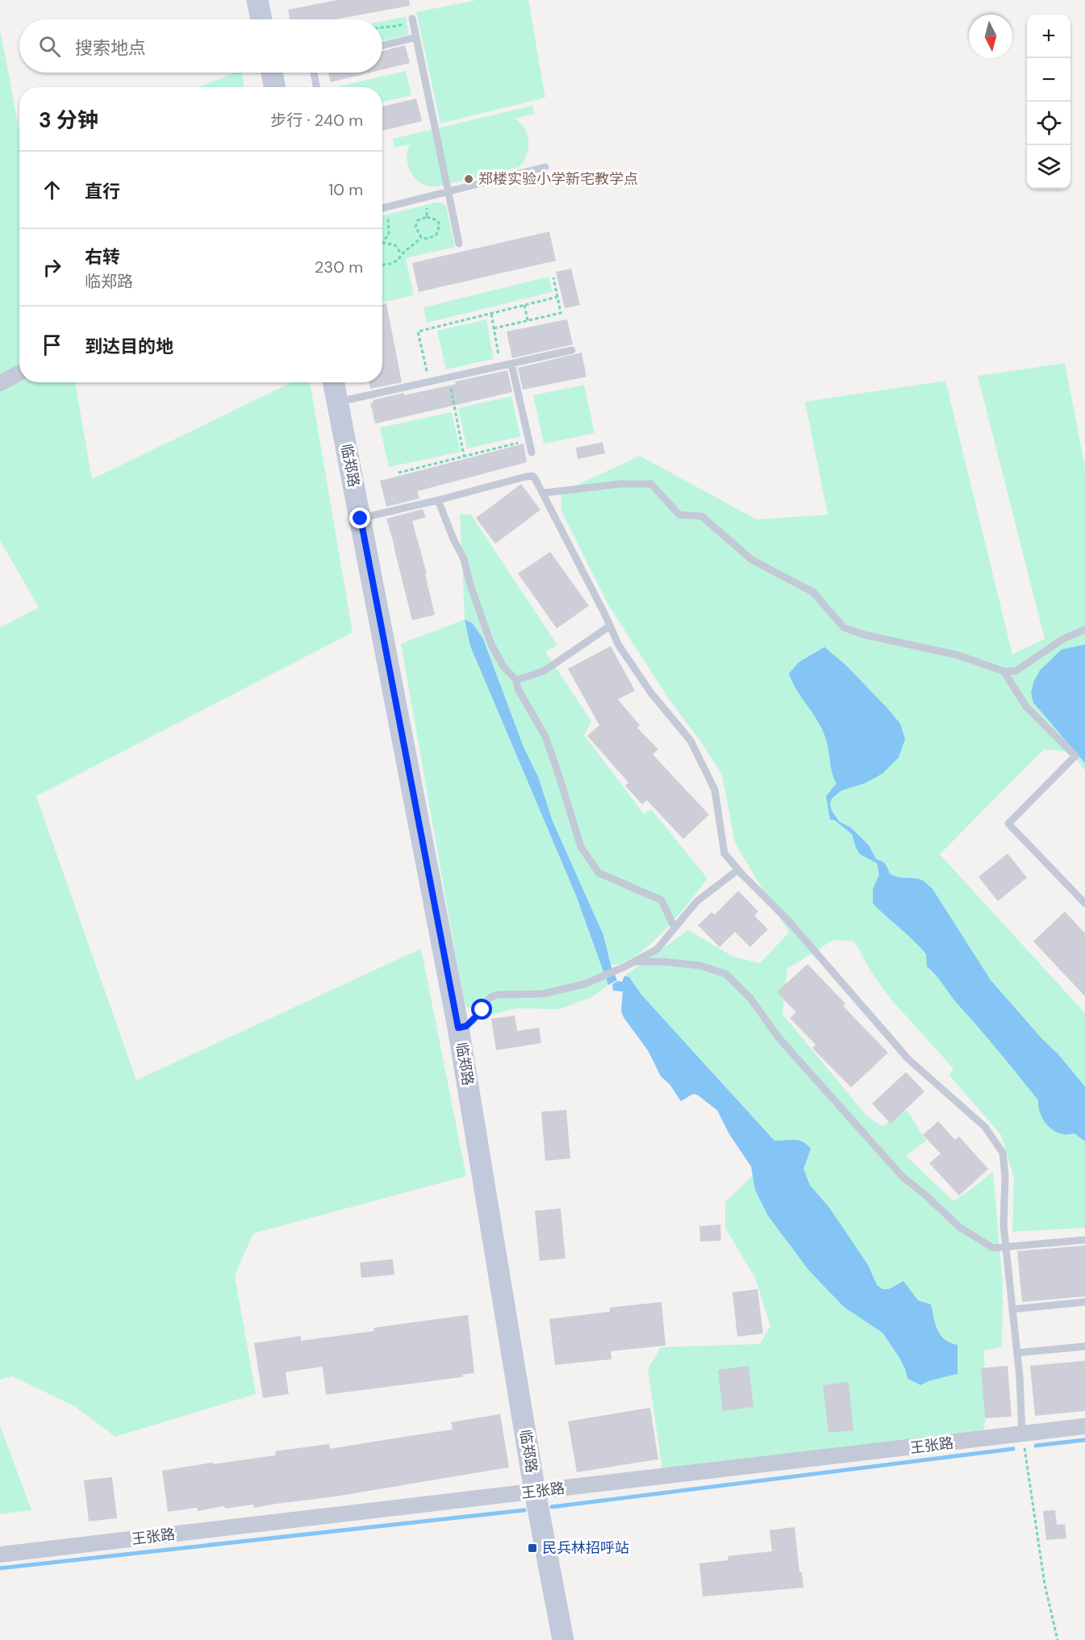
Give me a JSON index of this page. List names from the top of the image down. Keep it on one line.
{"streets":{"main road":["临郑路"],"street":["王张路"]},"crossings":[["临郑路","王张路"]],"places":{"other":["郑楼实验小学新宅教学点"],"transit":["民兵林招呼站"]},"north":"bottom","page":{"map_buttons":["+","−"],"search":"搜索地点","heading":["3 分钟","步行 · 240 m"],"list":[["直行","10 m"],["右转","临郑路","230 m"],"到达目的地"]}}
